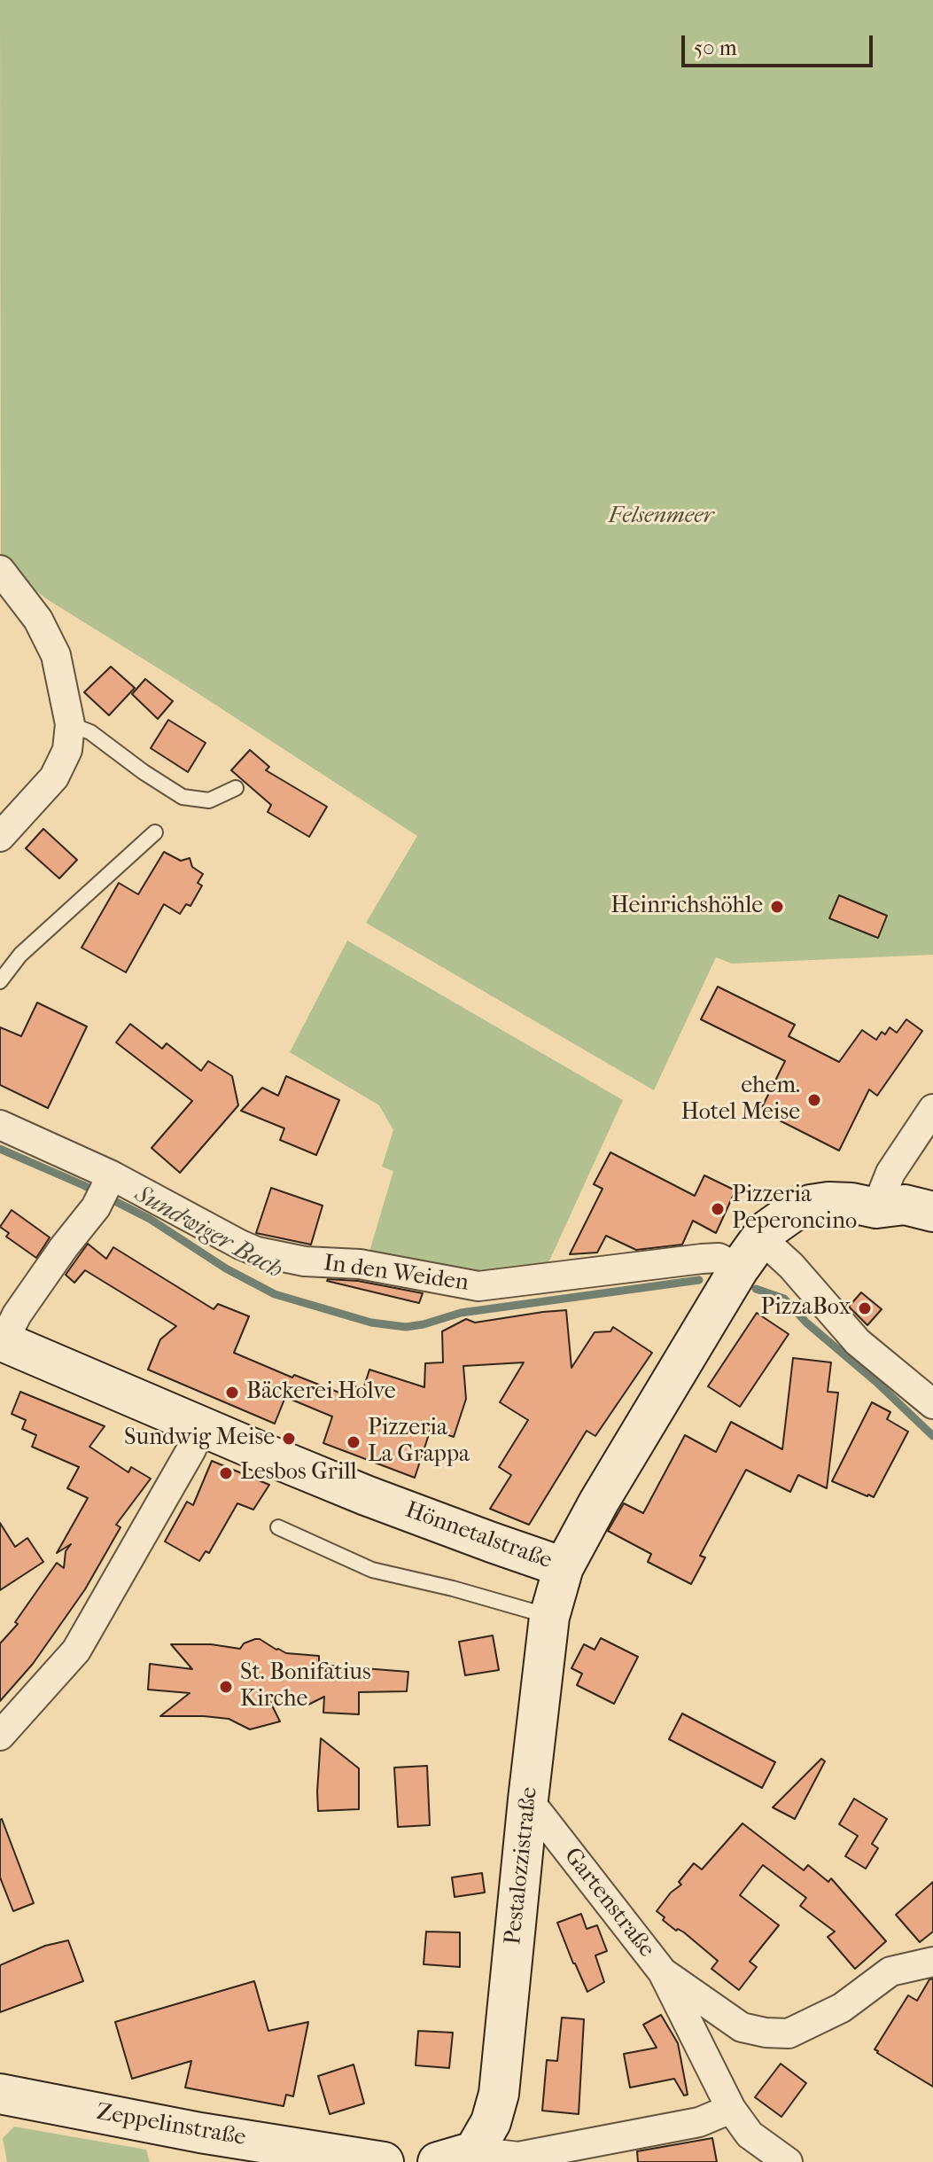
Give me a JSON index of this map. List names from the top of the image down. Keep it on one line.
{"streets":{"main road":["Hönnetalstraße","Pestalozzistraße","Zeppelinstraße"],"street":["In den Weiden","Gartenstraße"]},"crossings":[["In den Weiden","Hönnetalstraße"],["Hönnetalstraße","Pestalozzistraße"],["Pestalozzistraße","Gartenstraße"]],"water":["Sundwiger Bach"],"parks":["Felsenmeer"],"places":["Heinrichshöhle","ehem. Hotel Meise","Pizzeria Peperoncino","PizzaBox","Bäckerei Holve","Sundwig Meise","Pizzeria La Grappa","Lesbos Grill","St. Bonifatius Kirche"],"scale_bar":"50 m"}
